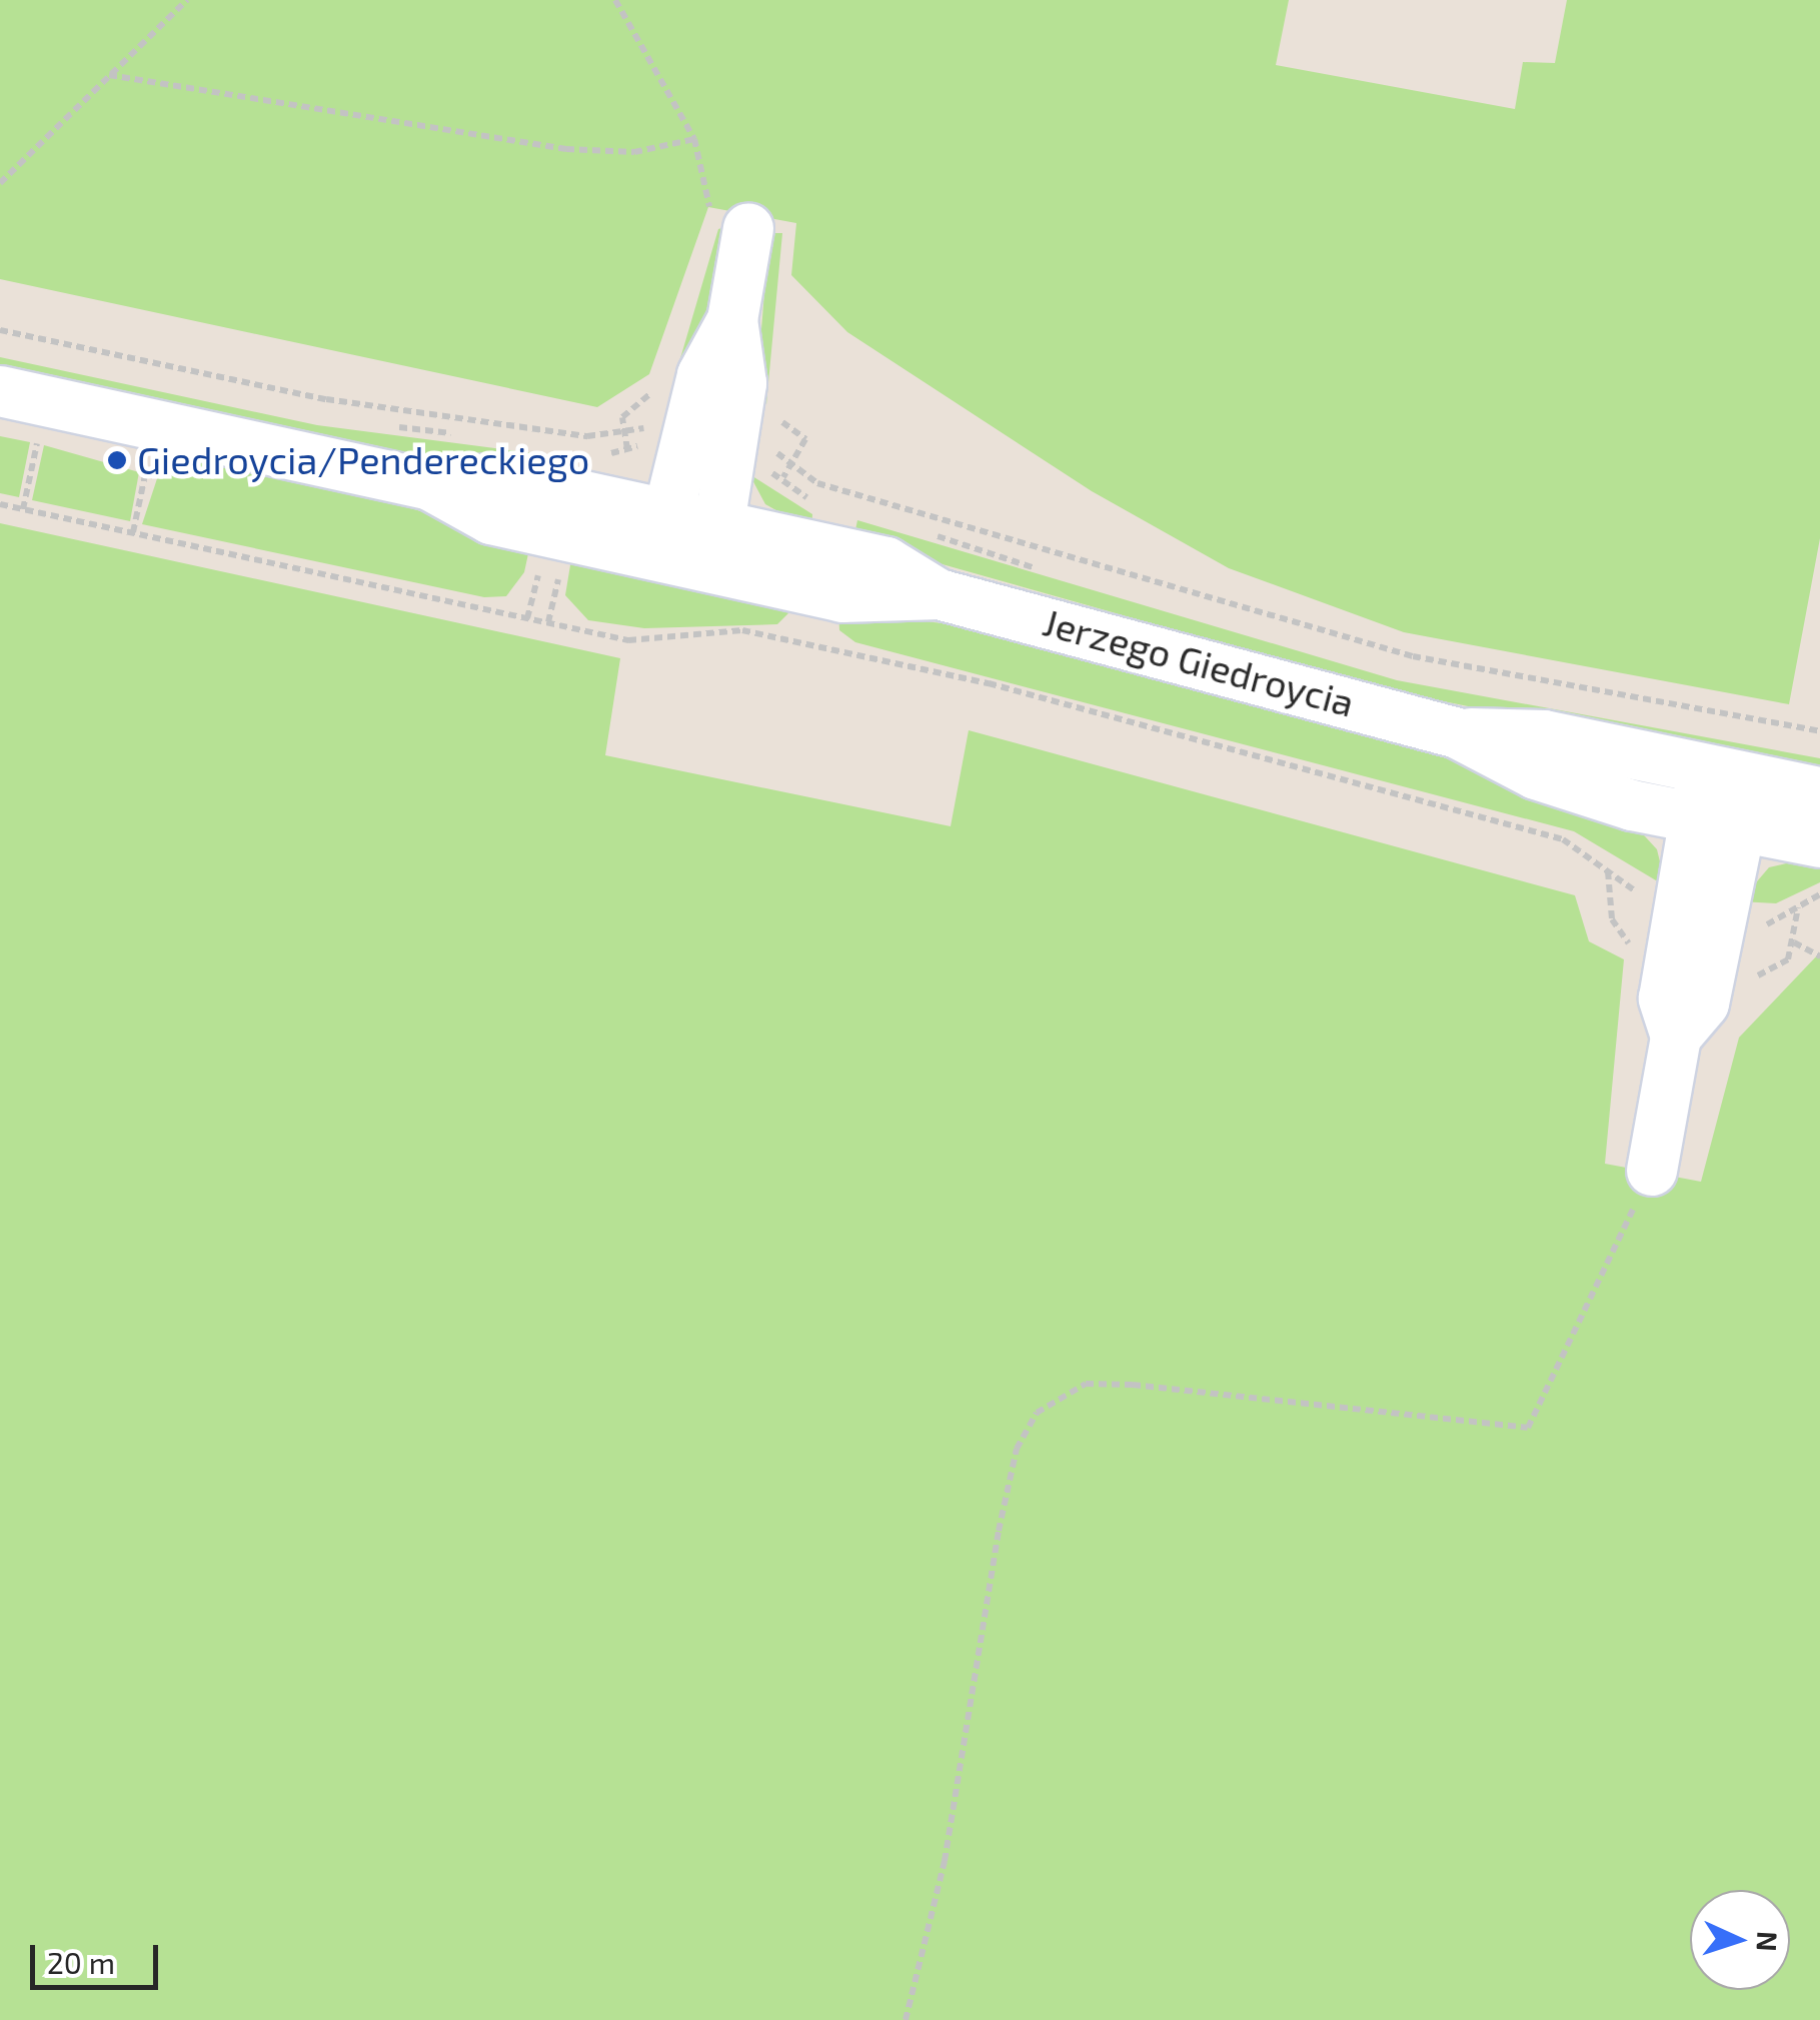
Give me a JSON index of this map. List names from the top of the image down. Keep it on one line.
{"streets":{"street":["Jerzego Giedroycia"]},"places":["Giedroycia/Pendereckiego"],"scale_bar":"20 m","north":"right"}
